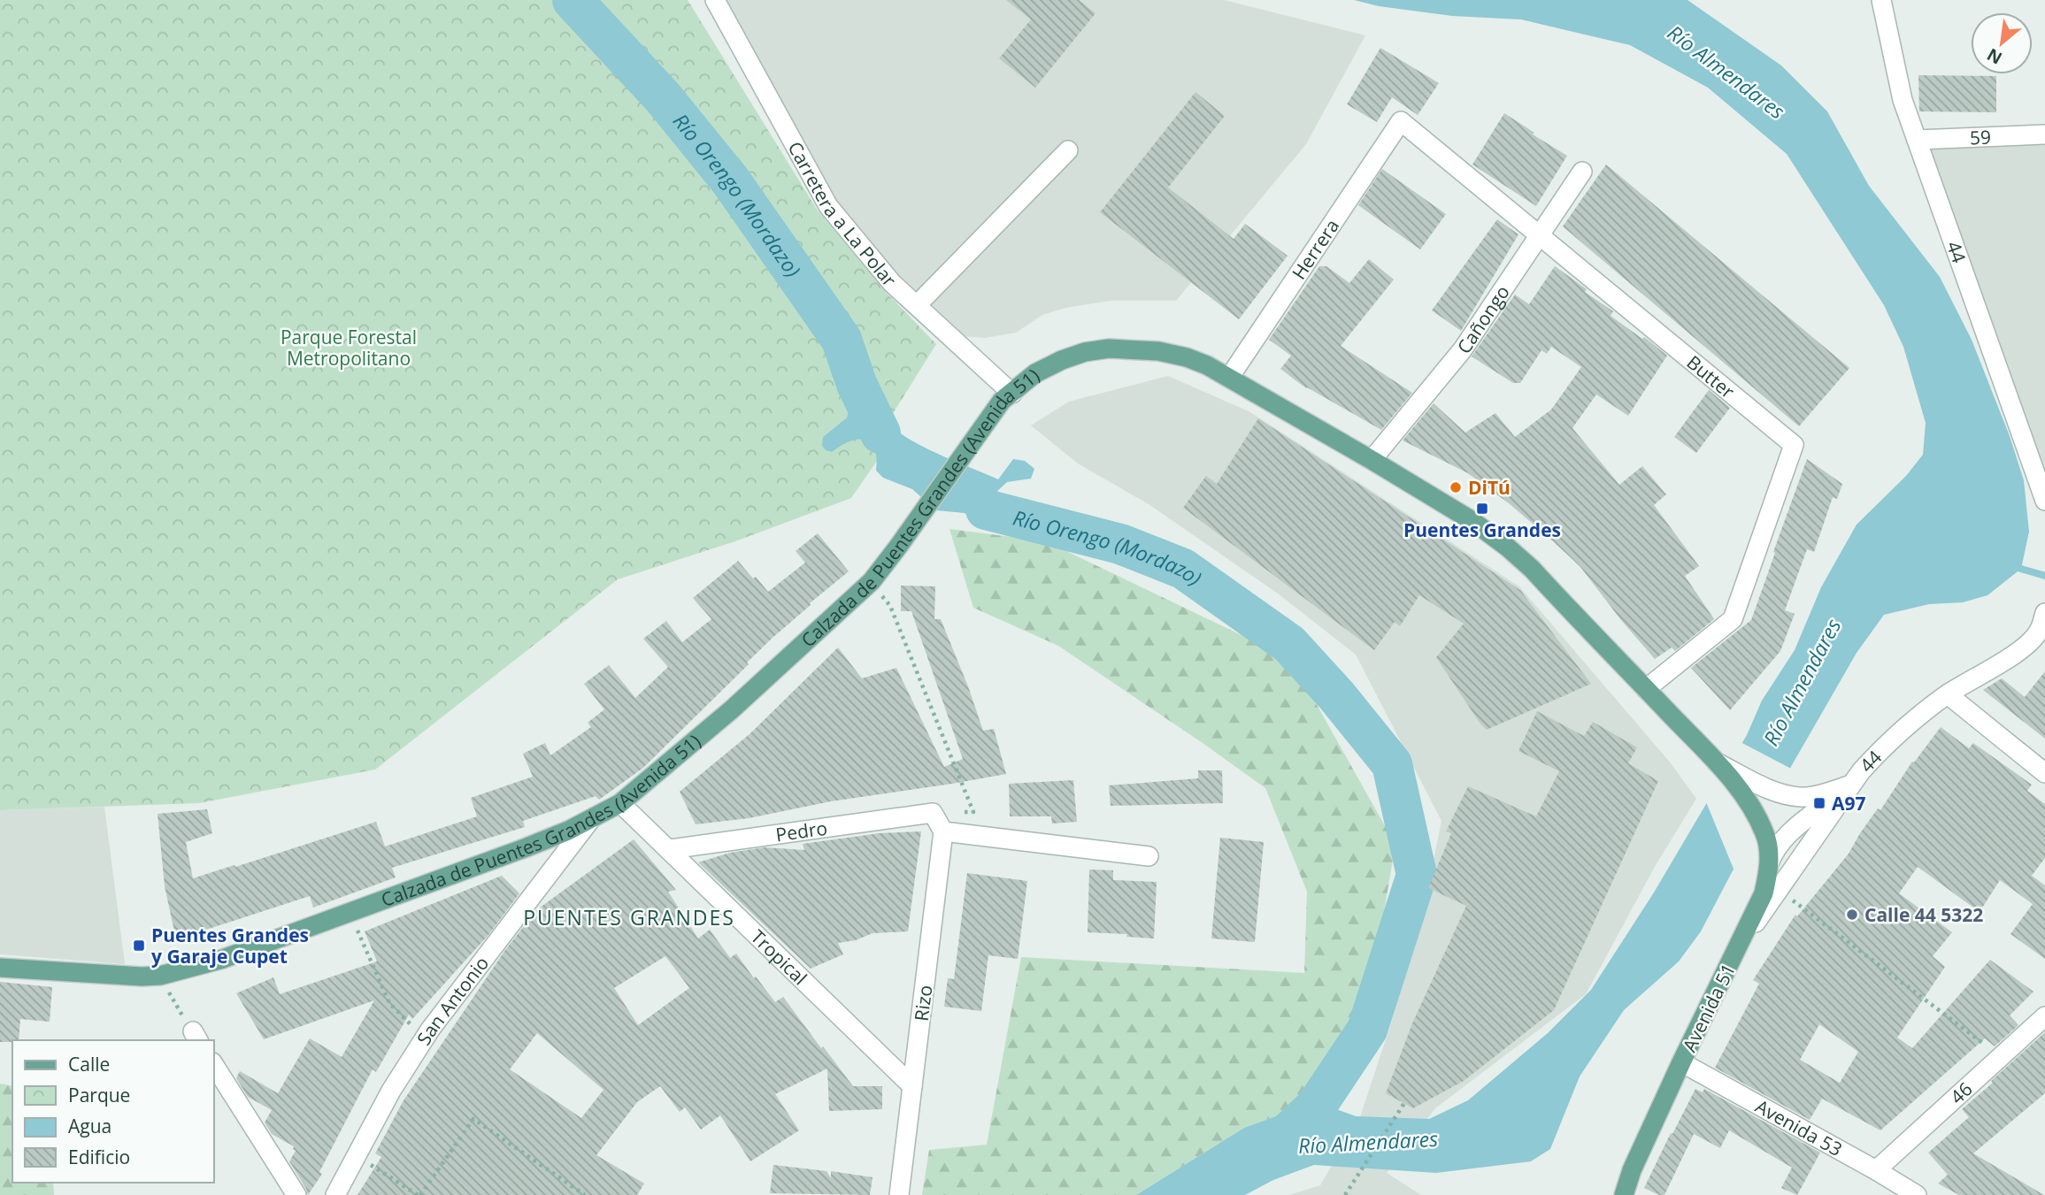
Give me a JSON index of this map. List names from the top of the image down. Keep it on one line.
{"streets":{"main road":["Calzada de Puentes Grandes (Avenida 51)","Avenida 51"],"street":["59","Carretera a La Polar","Herrera","44","Cañongo","Butter","Pedro","Tropical","San Antonio","Rizo","46","Avenida 53"]},"crossings":[["59","44"],["Carretera a La Polar","Calzada de Puentes Grandes (Avenida 51)"],["Herrera","Butter"],["Herrera","Calzada de Puentes Grandes (Avenida 51)"],["44","Avenida 51"],["Cañongo","Butter"],["Cañongo","Calzada de Puentes Grandes (Avenida 51)"],["Butter","Calzada de Puentes Grandes (Avenida 51)"],["Calzada de Puentes Grandes (Avenida 51)","Tropical"],["Calzada de Puentes Grandes (Avenida 51)","San Antonio"],["Calzada de Puentes Grandes (Avenida 51)","Avenida 51"],["Pedro","Tropical"],["Tropical","Rizo"],["Avenida 51","Avenida 53"],["46","Avenida 53"]],"districts":["PUENTES GRANDES"],"water":["Río Almendares","Río Orengo (Mordazo)"],"parks":["Parque Forestal Metropolitano"],"places":{"other":["DiTú","Calle 44 5322"],"transit":["Puentes Grandes","A97","Puentes Grandes y Garaje Cupet"]},"legend":["Calle","Parque","Agua","Edificio"],"north":"bottom left"}
